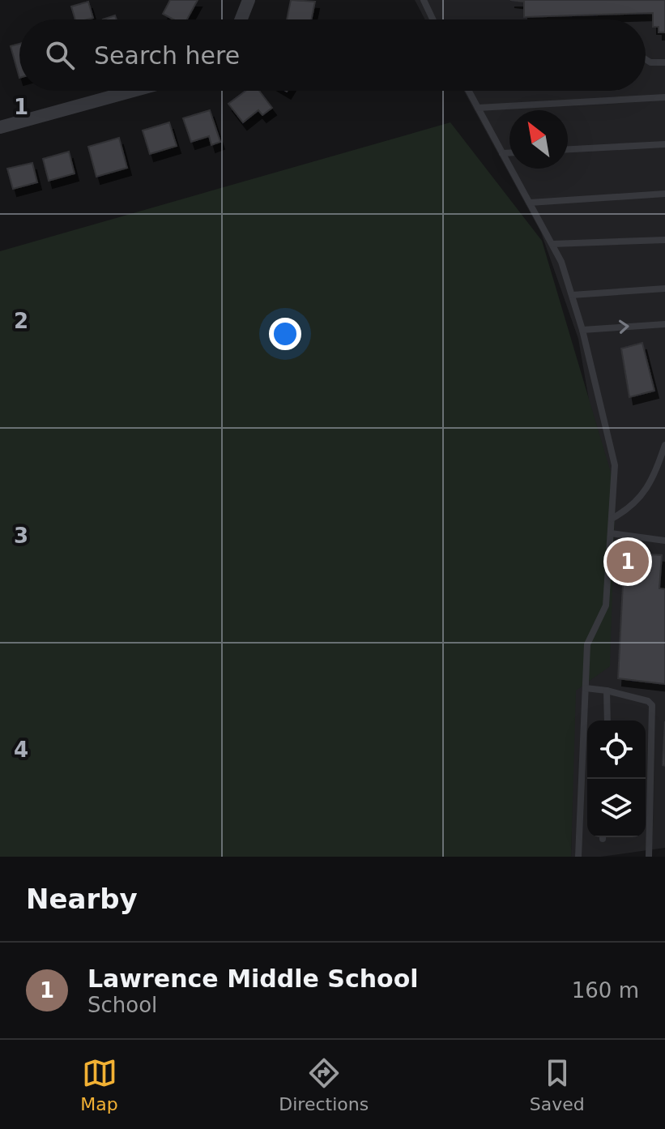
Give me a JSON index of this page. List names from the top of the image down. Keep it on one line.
{"north":"top left","page":{"search":"Search here","pins":"1","heading":"Nearby","list":[{"mark":"1","name":"Lawrence Middle School","note":"School","value":"160 m"}],"nav":["Map","Directions","Saved"]},"grid":{"rows":["1","2","3","4"]}}
